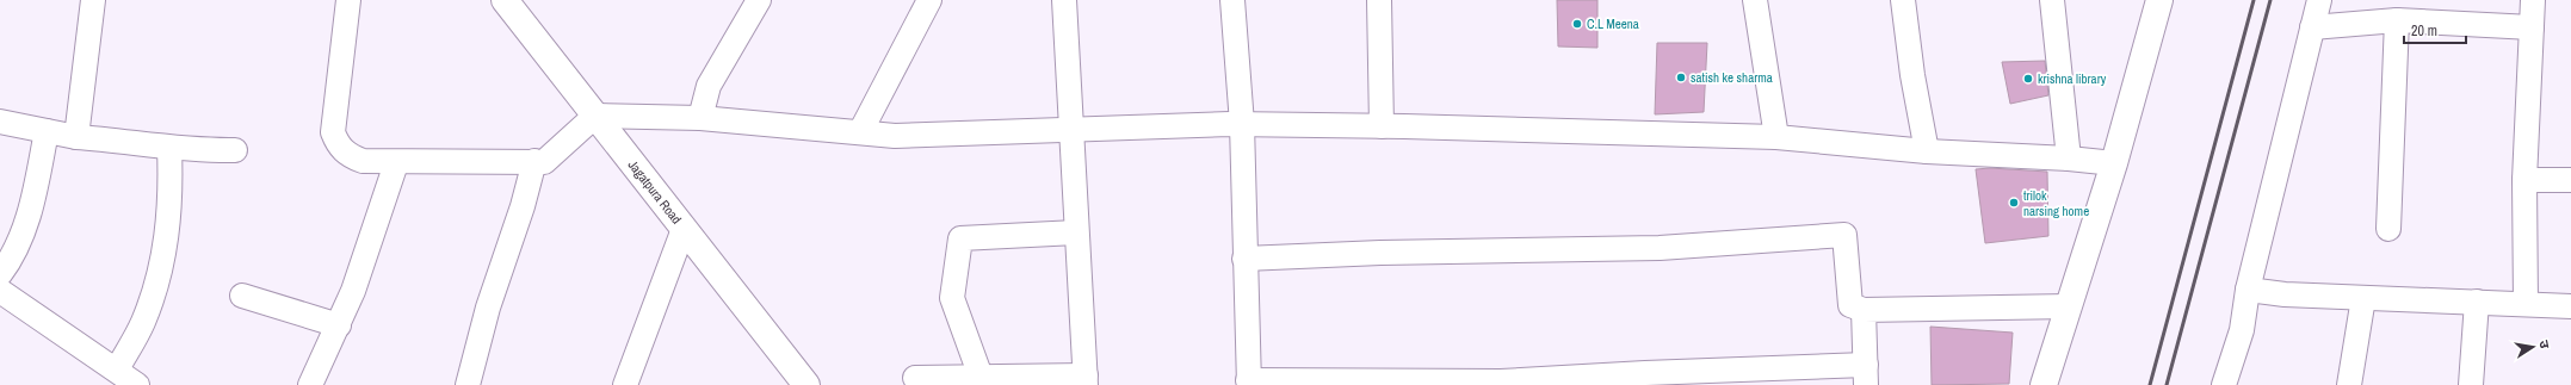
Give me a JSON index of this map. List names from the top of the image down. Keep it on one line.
{"streets":{"street":["Jagatpura Road"]},"places":["C.L Meena","satish ke sharma","krishna library","trilok narsing home"],"scale_bar":"20 m","north":"right"}
